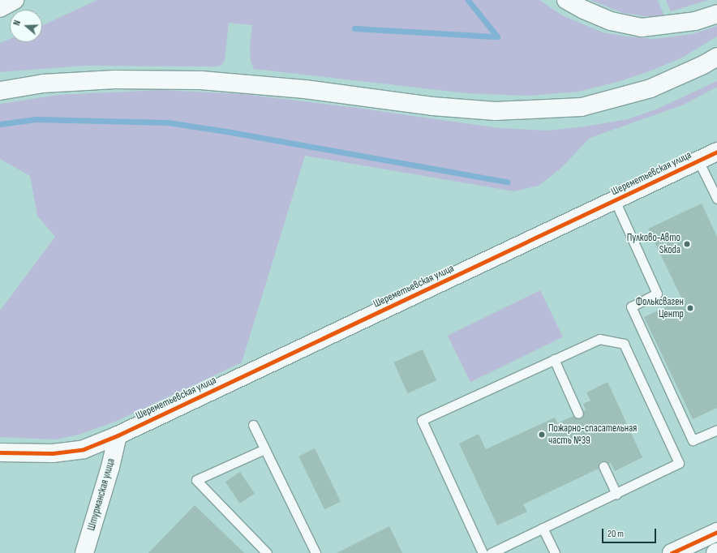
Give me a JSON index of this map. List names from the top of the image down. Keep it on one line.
{"streets":{"main road":["Шереметьевская улица","Штурманская улица"]},"crossings":[["Шереметьевская улица","Штурманская улица"]],"places":["Пулково-Авто Skoda","Фольксваген Центр","Пожарно-спасательная часть №39"],"scale_bar":"20 m","north":"left"}
